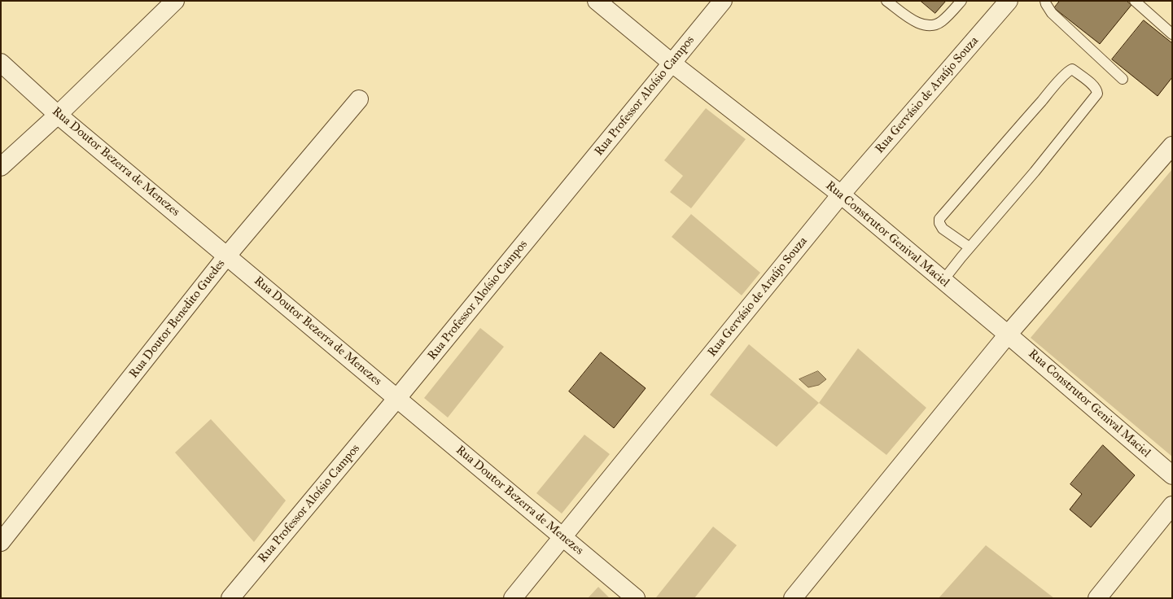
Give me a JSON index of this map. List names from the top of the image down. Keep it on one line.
{"streets":{"street":["Rua Gervásio de Araújo Souza","Rua Professor Aloísio Campos","Rua Doutor Bezerra de Menezes","Rua Construtor Genival Maciel","Rua Doutor Benedito Guedes"]},"crossings":[["Rua Gervásio de Araújo Souza","Rua Doutor Bezerra de Menezes"],["Rua Gervásio de Araújo Souza","Rua Construtor Genival Maciel"],["Rua Professor Aloísio Campos","Rua Doutor Bezerra de Menezes"],["Rua Professor Aloísio Campos","Rua Construtor Genival Maciel"],["Rua Doutor Bezerra de Menezes","Rua Doutor Benedito Guedes"]]}
